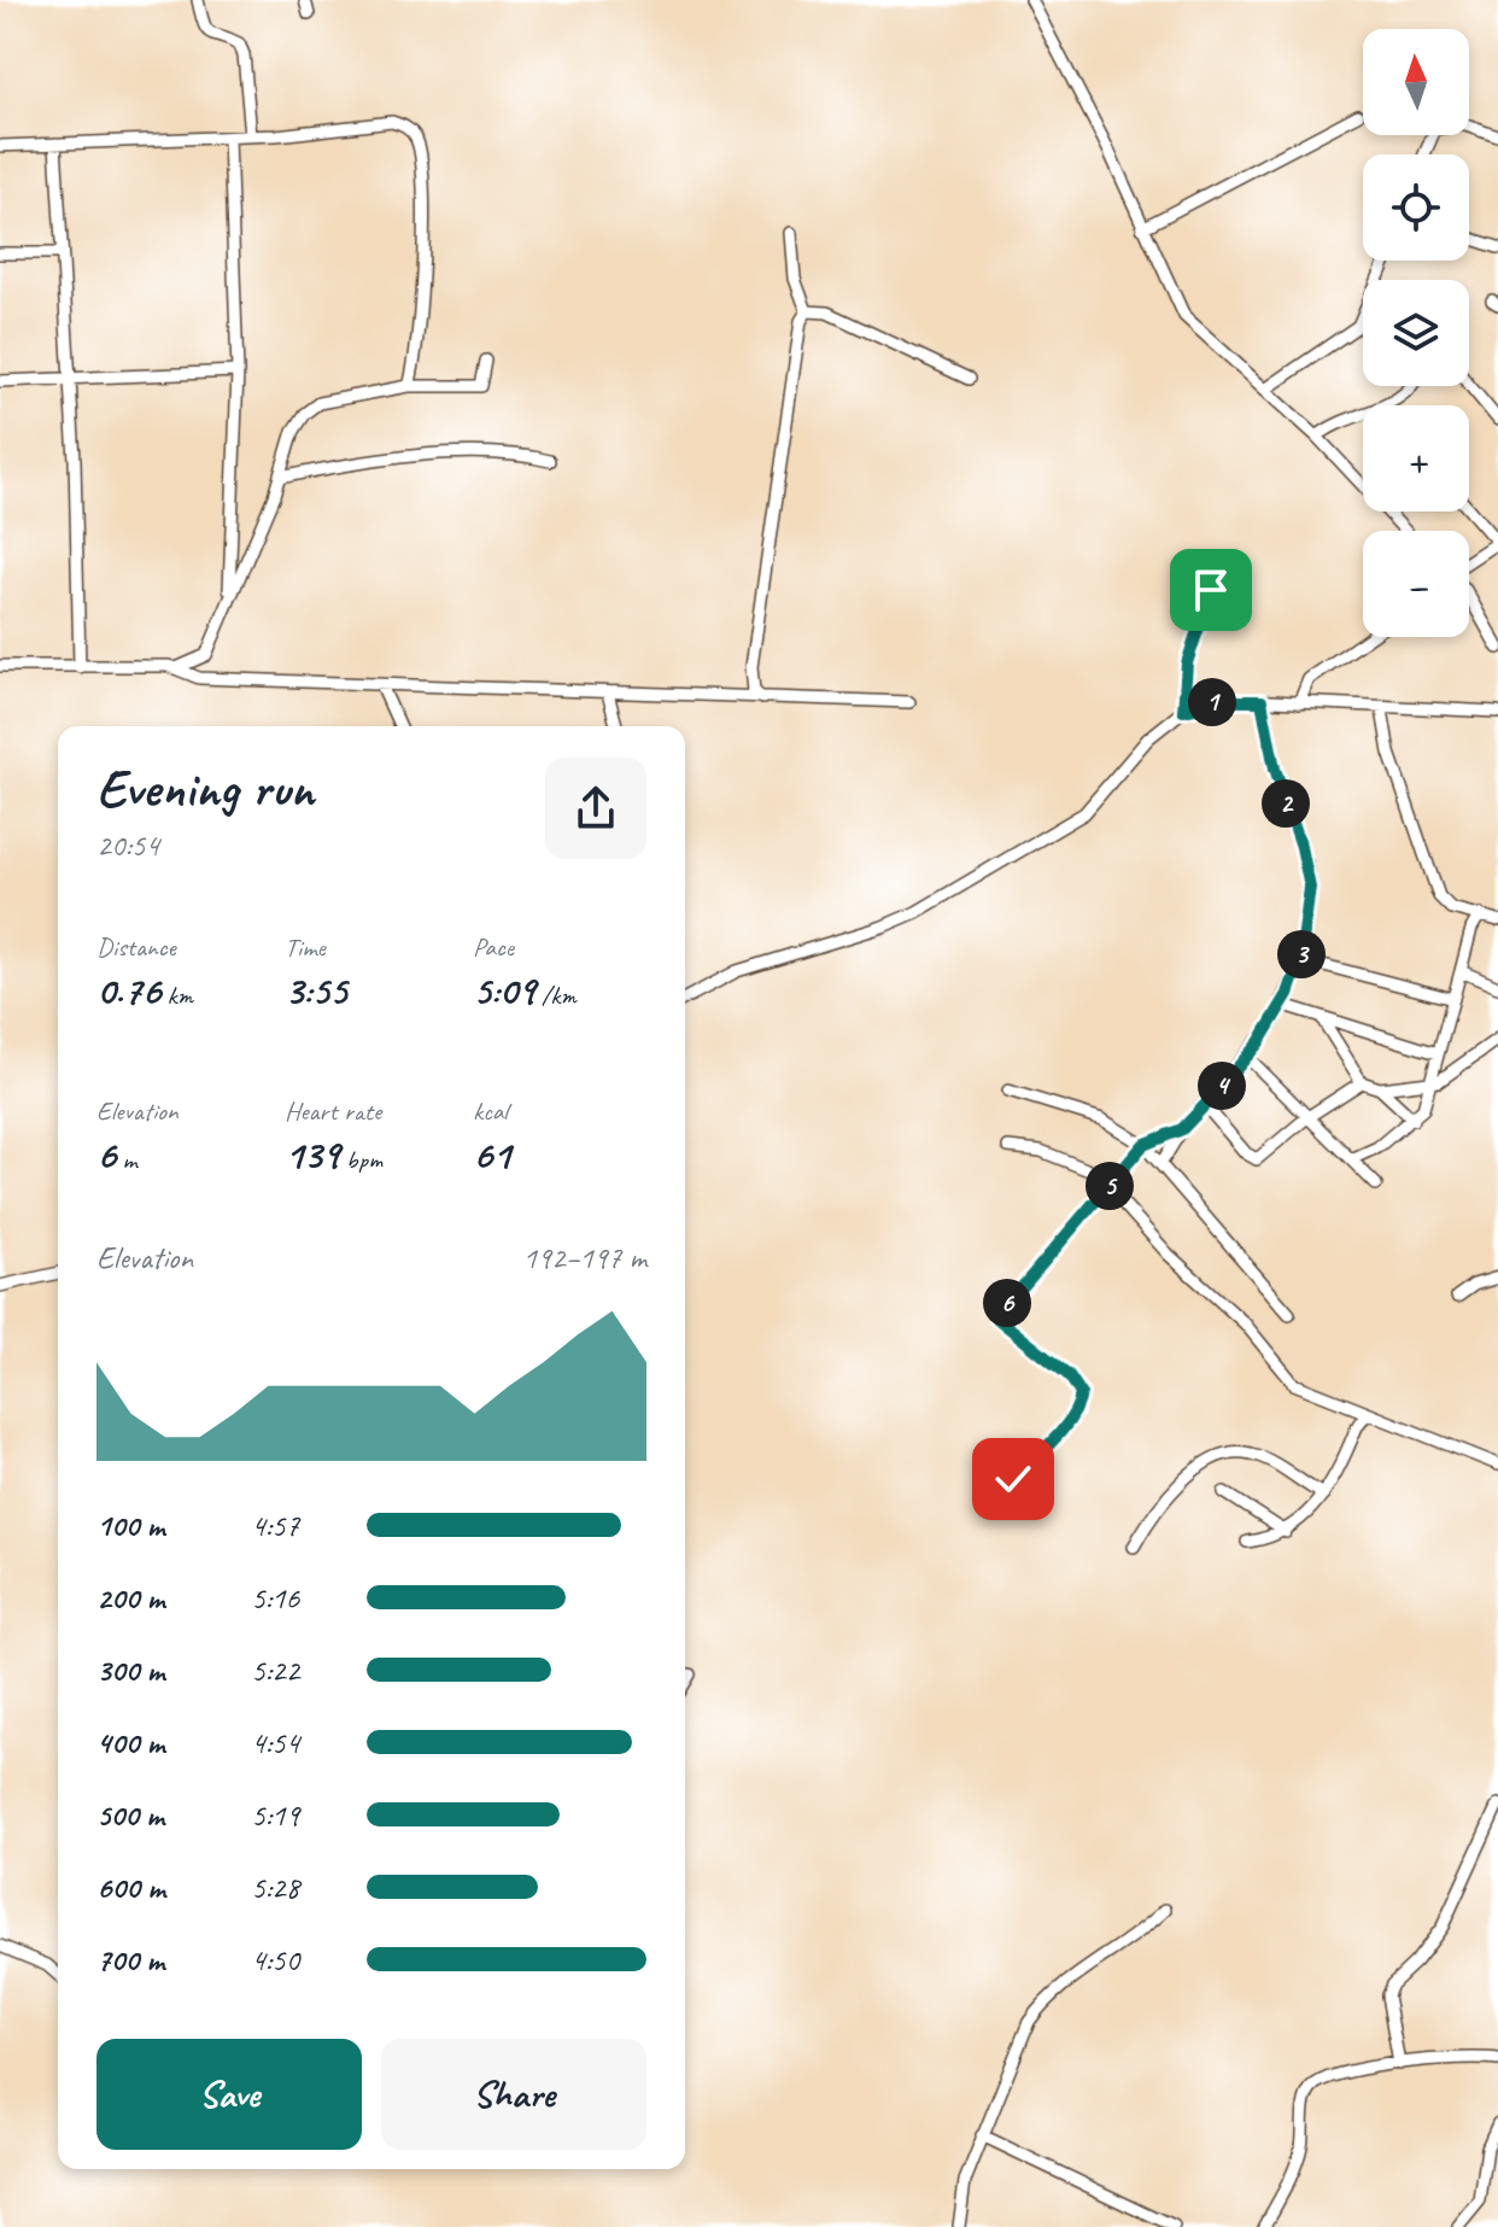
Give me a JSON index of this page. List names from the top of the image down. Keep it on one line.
{"north":"top","page":{"map_buttons":["+","−"],"pins":["1","2","3","4","5","6"],"heading":["Evening run","20:54"],"stats":[["Distance","0.76 km"],["Time","3:55"],["Pace","5:09 /km"],["Elevation","6 m"],["Heart rate","139 bpm"],["kcal","61"]],"chart":["Elevation","192–197 m"],"list":[{"name":"100 m","note":"4:57"},{"name":"200 m","note":"5:16"},{"name":"300 m","note":"5:22"},{"name":"400 m","note":"4:54"},{"name":"500 m","note":"5:19"},{"name":"600 m","note":"5:28"},{"name":"700 m","note":"4:50"}],"buttons":["Save","Share"]}}
